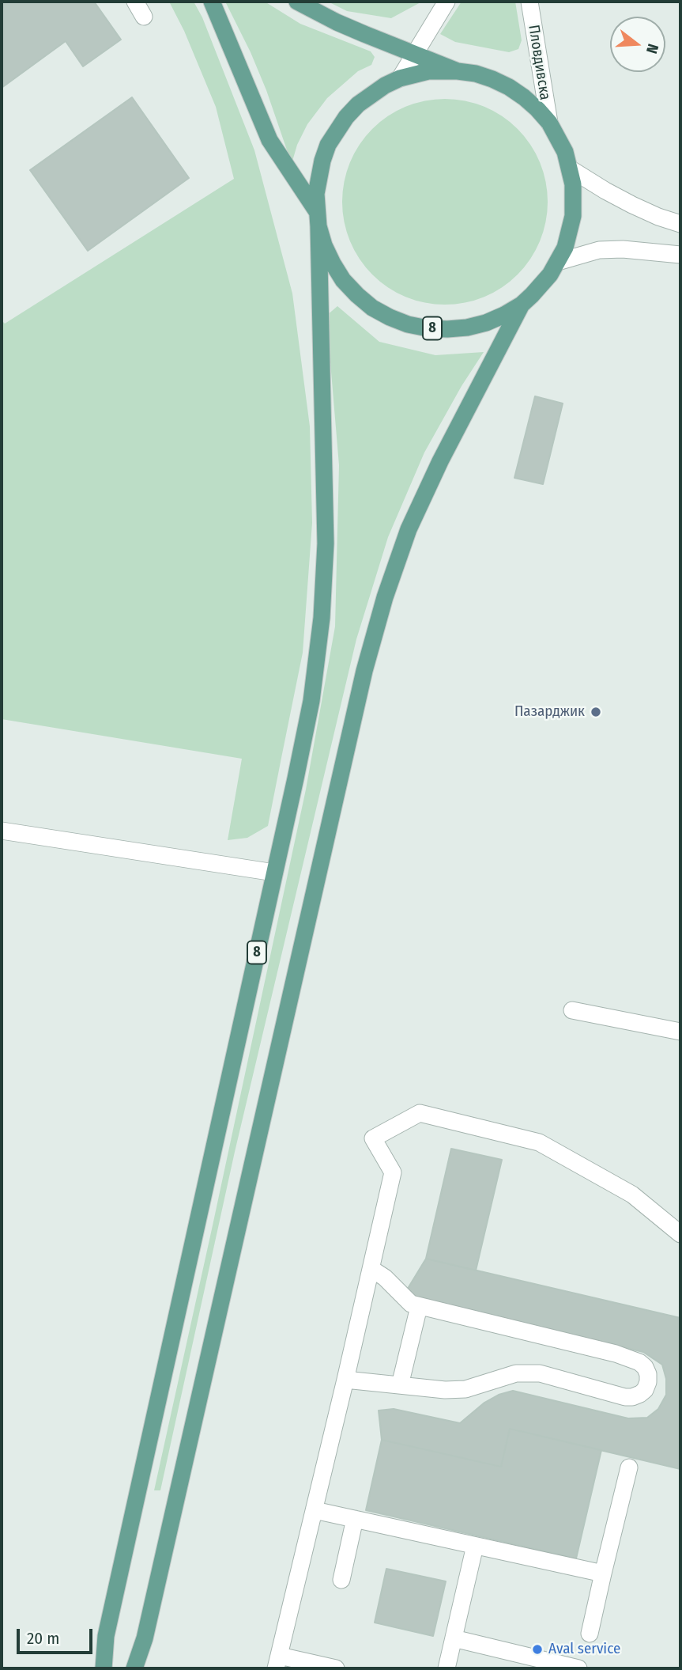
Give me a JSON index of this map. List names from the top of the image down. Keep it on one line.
{"streets":{"main road":["8"],"street":["Пловдивска"]},"crossings":[["Пловдивска","8"]],"places":["Пазарджик","Aval service"],"scale_bar":"20 m","north":"right"}
